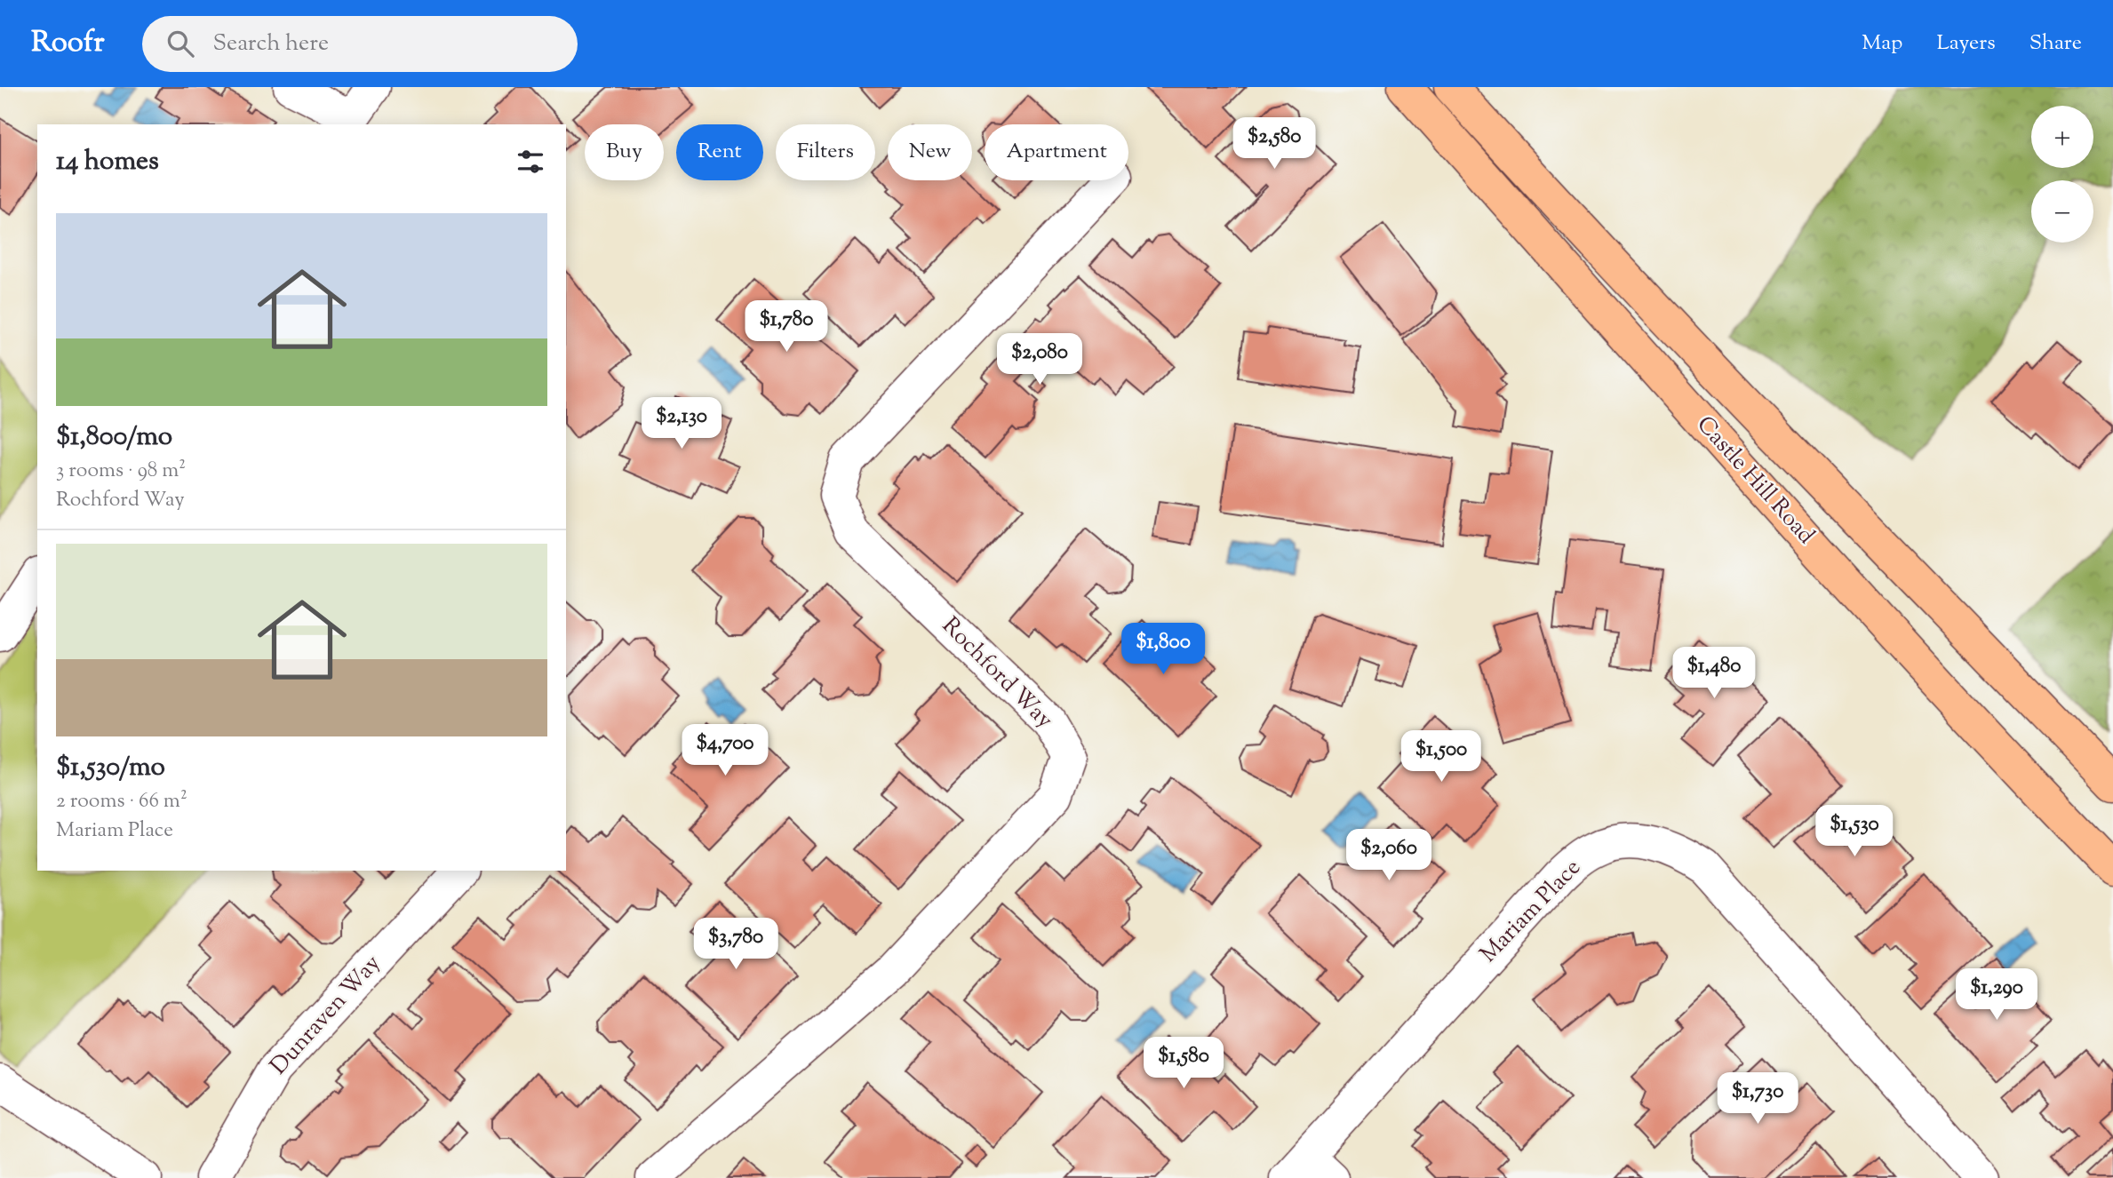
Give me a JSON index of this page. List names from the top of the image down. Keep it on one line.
{"streets":{"main road":["Castle Hill Road"],"street":["Rochford Way","Mariam Place","Dunraven Way"]},"page":{"header":"Roofr","search":"Search here","nav":["Map","Layers","Share"],"map_buttons":["+","−"],"price":["$2,580","$1,780","$2,080","$2,130","$1,800","$1,480","$4,700","$1,500","$1,530","$2,060","$3,780","$1,290","$1,580","$1,730"],"chip":["Buy","Rent","Filters","New","Apartment"],"heading":"14 homes","list":[{"name":"$1,800/mo","note":"3 rooms · 98 m² · Rochford Way"},{"name":"$1,530/mo","note":"2 rooms · 66 m² · Mariam Place"}]}}
